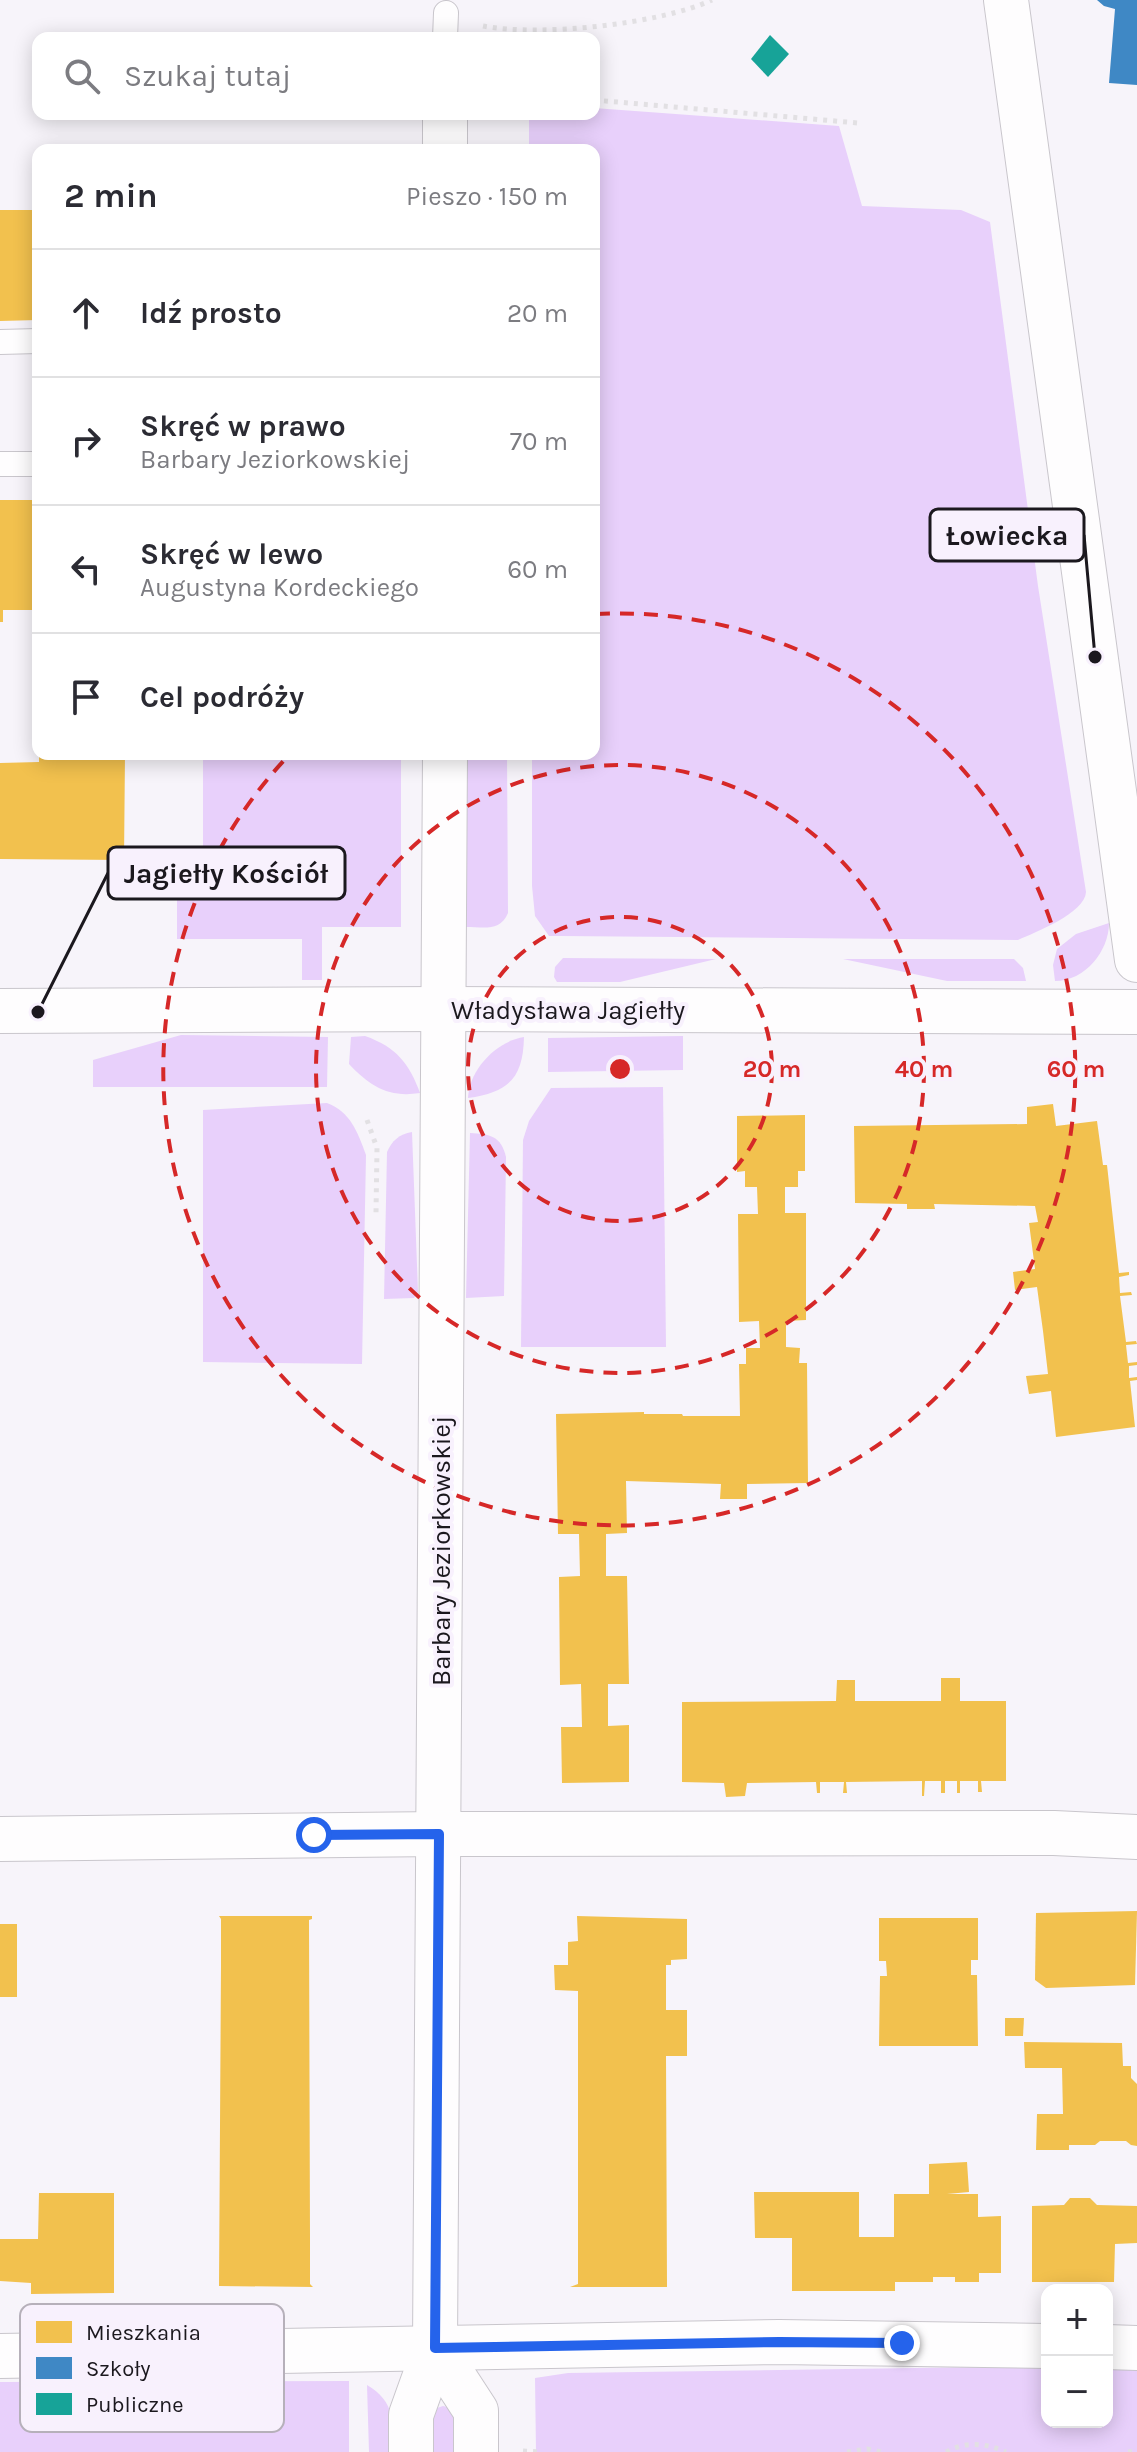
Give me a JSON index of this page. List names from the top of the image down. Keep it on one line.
{"streets":{"street":["Władysława Jagiełły","Barbary Jeziorkowskiej"]},"crossings":[["Władysława Jagiełły","Barbary Jeziorkowskiej"]],"places":["Łowiecka","Jagiełły Kościół"],"legend":["Mieszkania","Szkoły","Publiczne"],"page":{"search":"Szukaj tutaj","heading":["2 min","Pieszo · 150 m"],"list":[["Idź prosto","20 m"],["Skręć w prawo","Barbary Jeziorkowskiej","70 m"],["Skręć w lewo","Augustyna Kordeckiego","60 m"],"Cel podróży"],"map_buttons":["+","−"]},"rings":["20 m","40 m","60 m"]}
